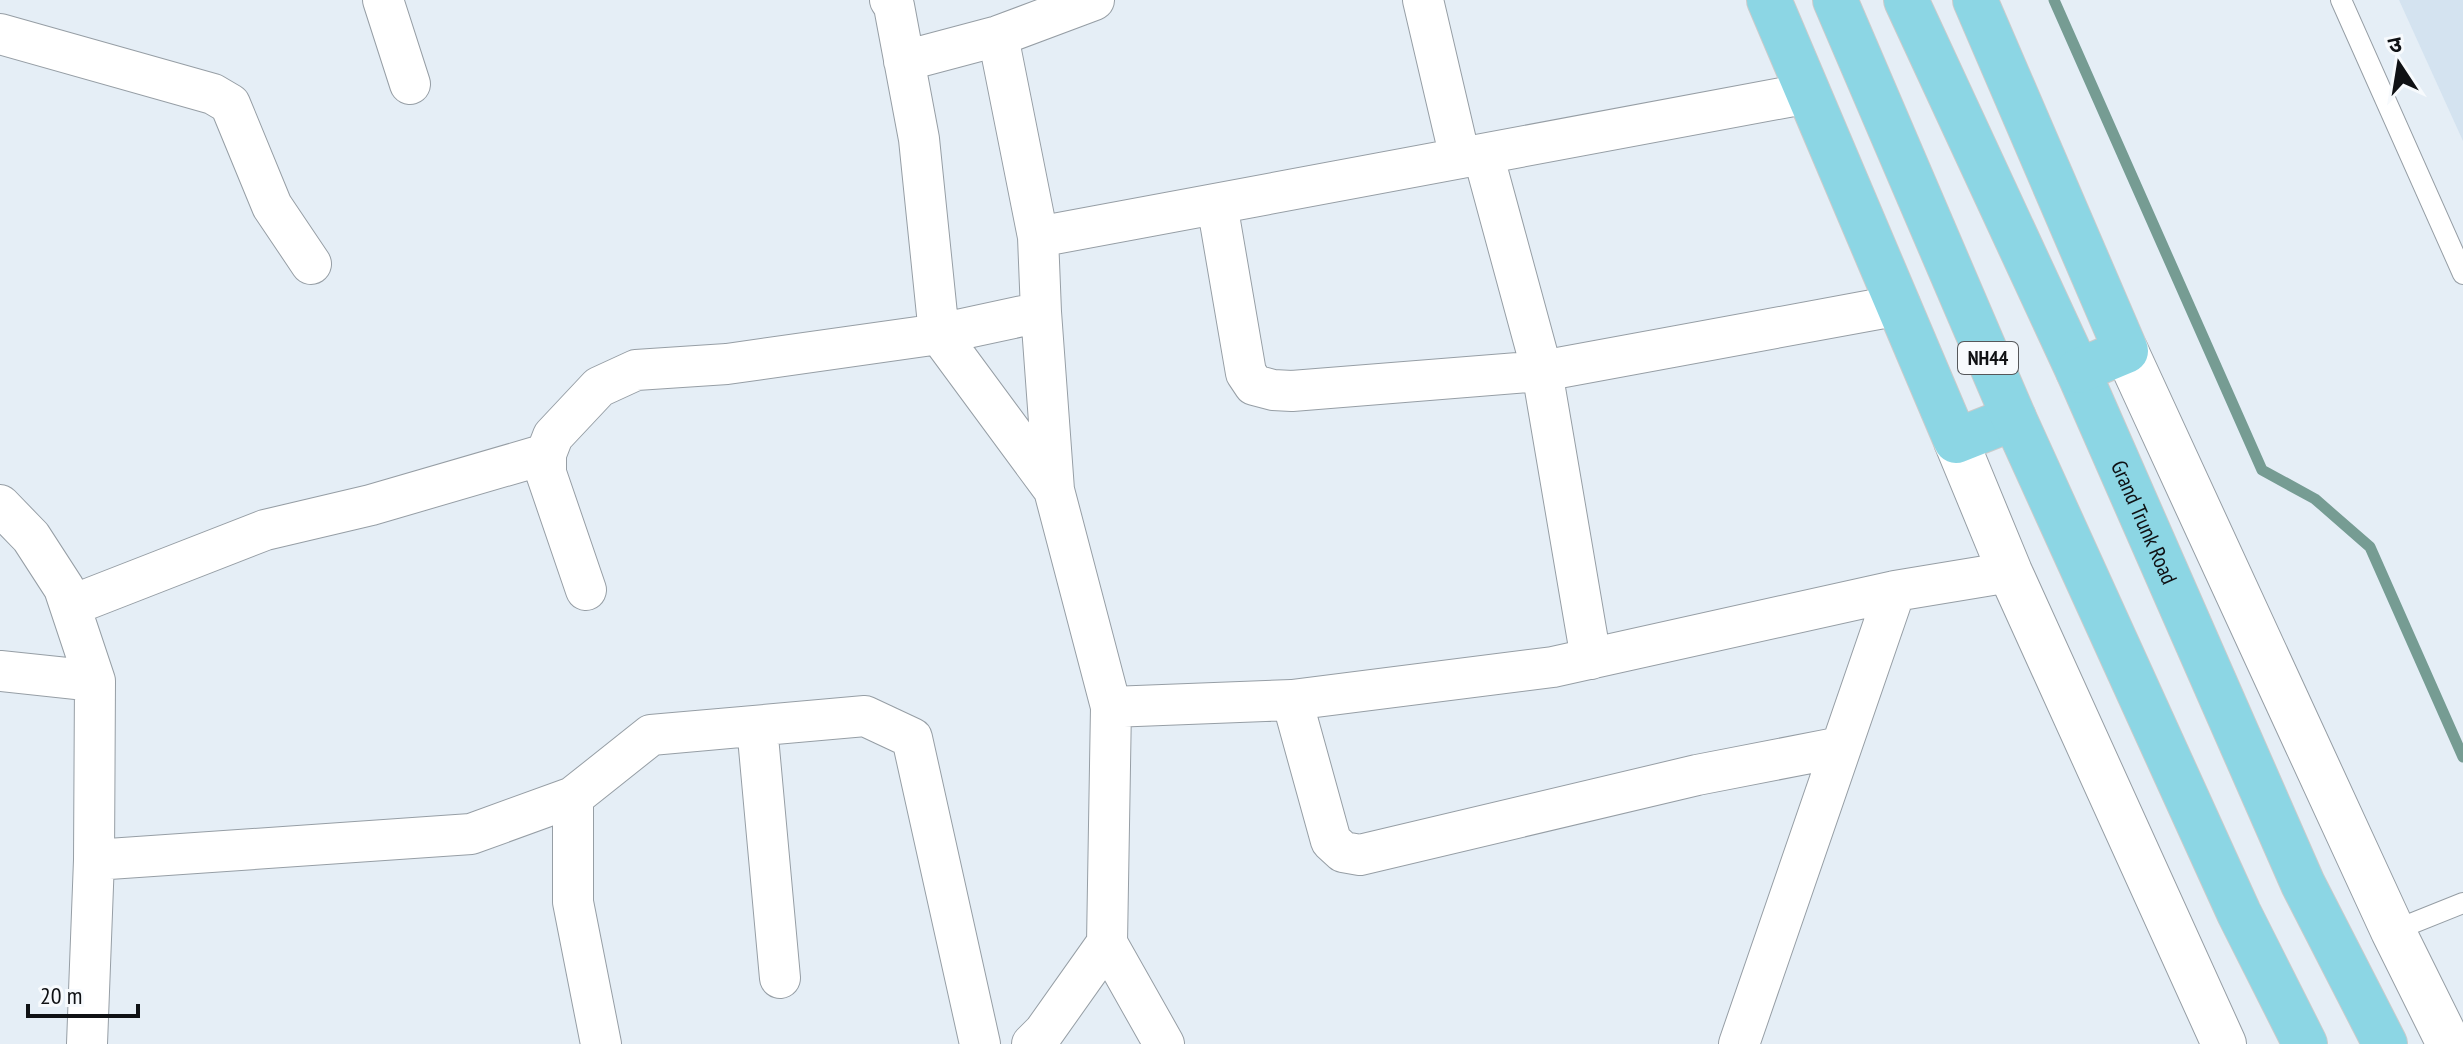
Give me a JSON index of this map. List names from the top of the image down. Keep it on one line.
{"streets":{"highway":["NH44","Grand Trunk Road"]},"scale_bar":"20 m","north":"top"}
